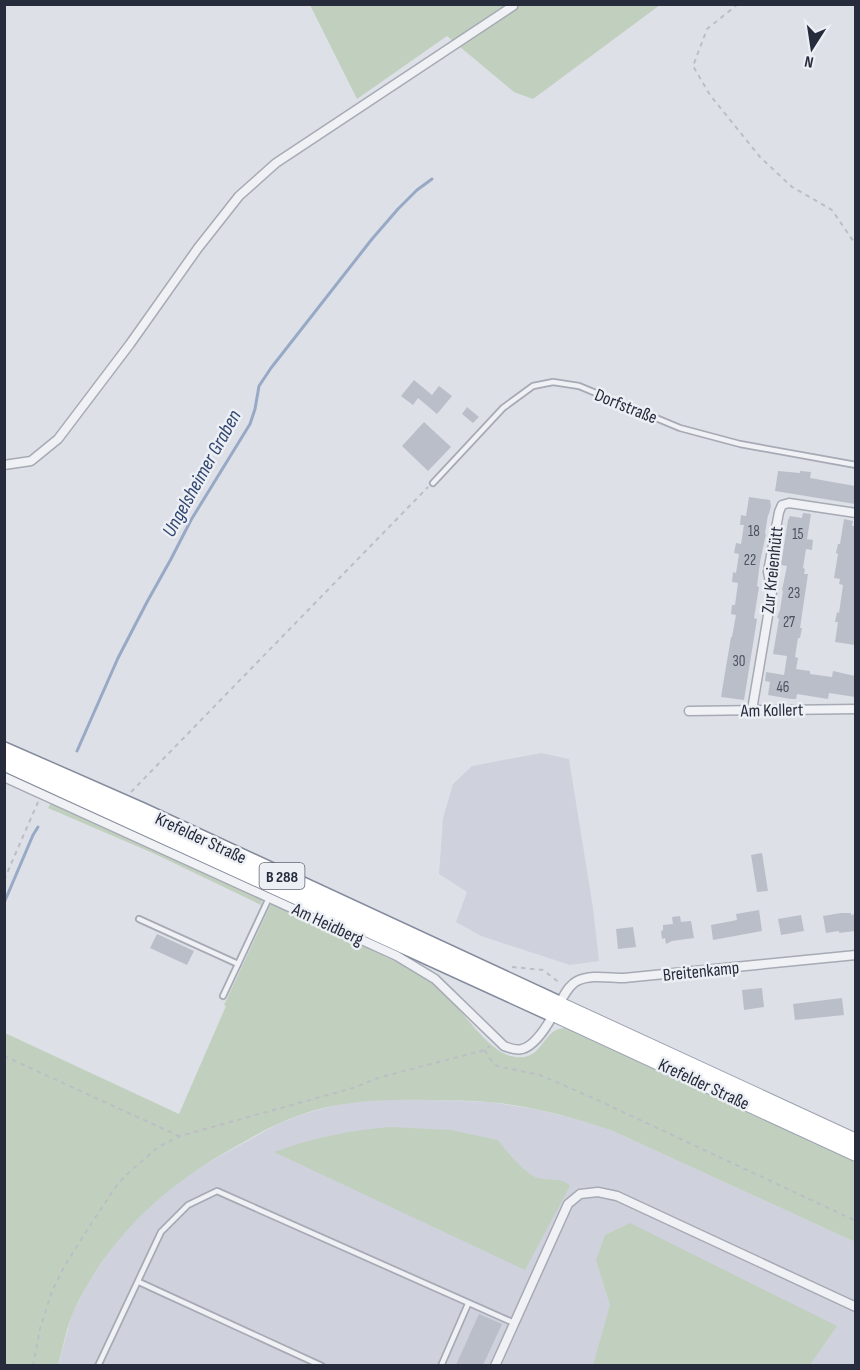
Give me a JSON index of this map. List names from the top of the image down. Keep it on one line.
{"streets":{"highway":["Krefelder Straße","B 288"],"street":["Zur Kreienhütt","Am Kollert","Am Heidberg","Breitenkamp"],"lane":["Dorfstraße"]},"crossings":[["Zur Kreienhütt","Am Kollert"],["Krefelder Straße","Am Heidberg"],["Krefelder Straße","Breitenkamp"],["Am Heidberg","Breitenkamp"]],"water":["Ungelsheimer Graben"],"house_numbers":["18","15","22","23","27","30","46"],"north":"bottom"}
